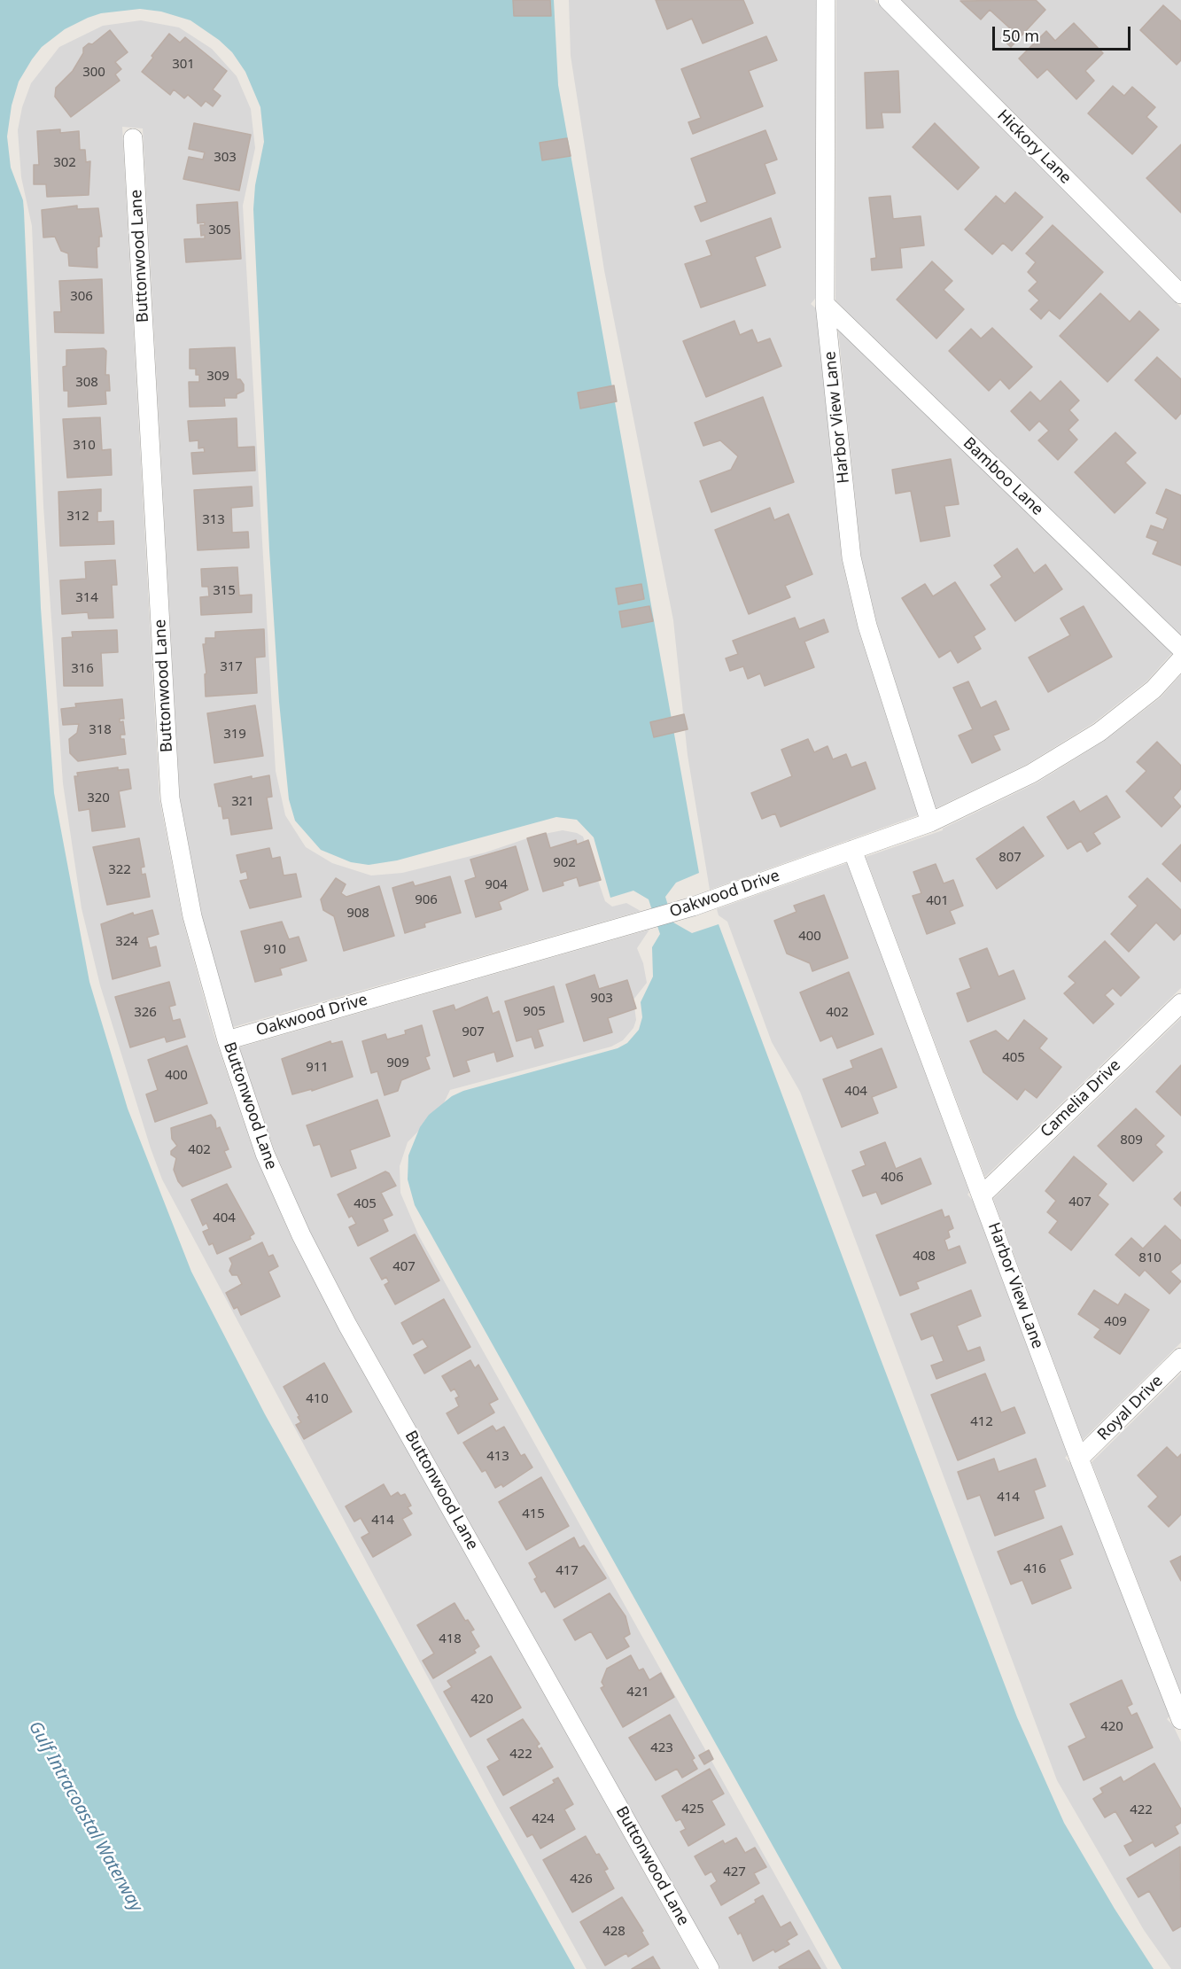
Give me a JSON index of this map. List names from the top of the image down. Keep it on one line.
{"streets":{"street":["Hickory Lane","Buttonwood Lane","Harbor View Lane","Bamboo Lane","Oakwood Drive","Camelia Drive","Royal Drive"]},"crossings":[["Buttonwood Lane","Oakwood Drive"],["Harbor View Lane","Bamboo Lane"],["Harbor View Lane","Oakwood Drive"],["Harbor View Lane","Camelia Drive"],["Harbor View Lane","Royal Drive"]],"water":["Gulf Intracoastal Waterway"],"house_numbers":["301","300","303","302","305","306","309","308","310","312","313","315","314","317","316","318","319","320","321","807","902","322","904","906","401","908","400","324","910","903","905","326","402","907","405","909","911","400","404","809","402","406","407","405","404","408","810","407","409","410","412","413","414","415","414","416","417","418","421","420","420","423","422","425","422","424","427","426","428"],"scale_bar":"50 m"}
